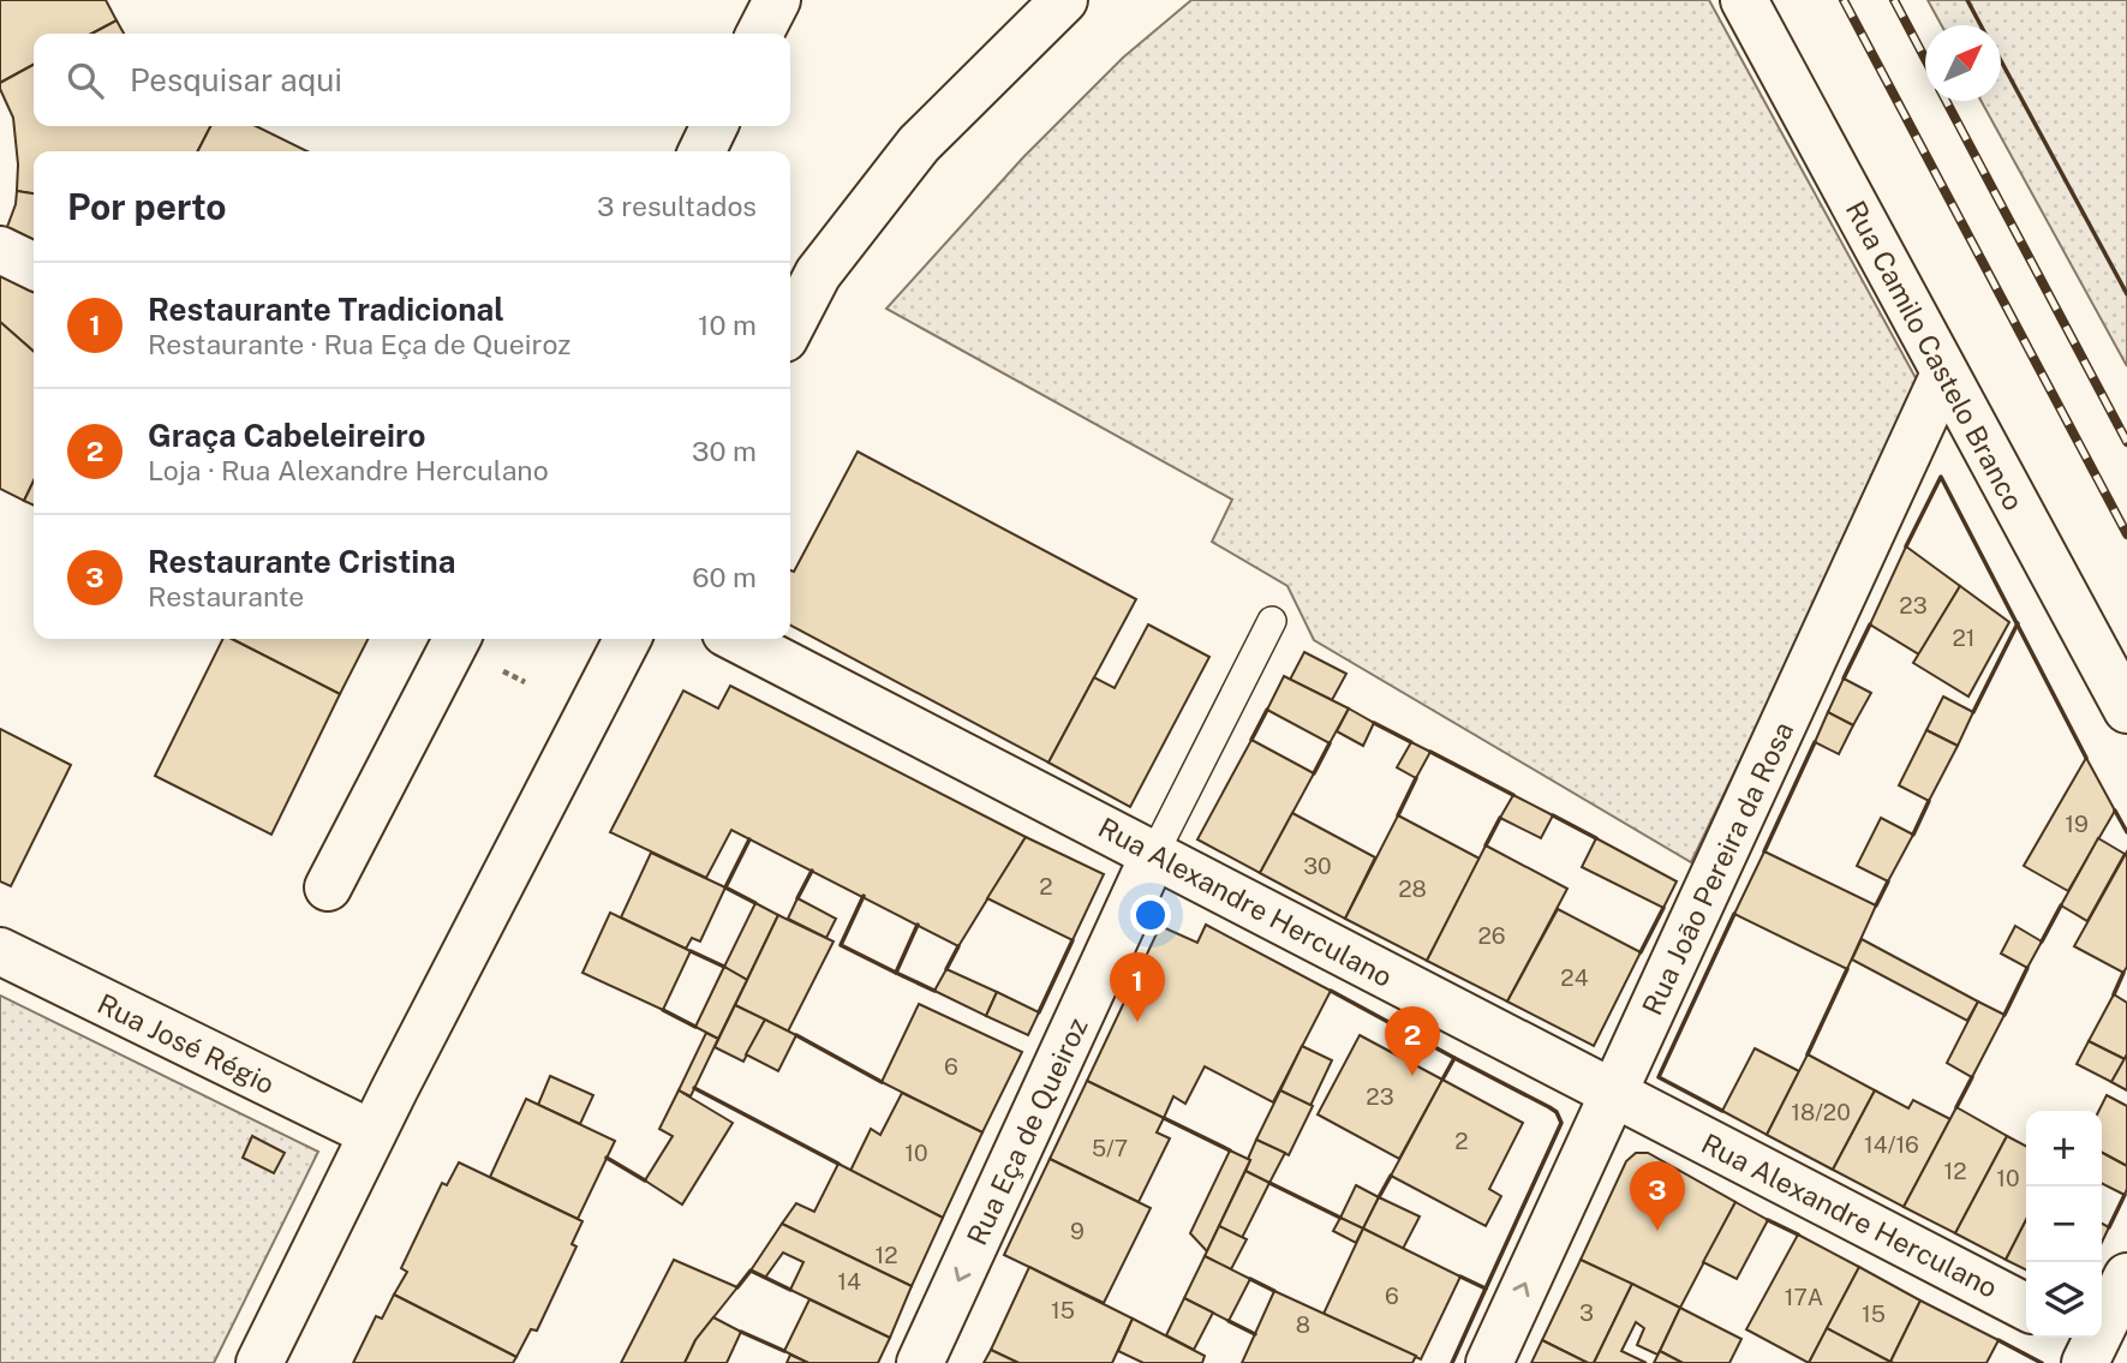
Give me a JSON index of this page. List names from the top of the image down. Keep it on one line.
{"streets":{"street":["Rua Camilo Castelo Branco","Rua João Pereira da Rosa","Rua Alexandre Herculano","Rua José Régio","Rua Eça de Queiroz"]},"crossings":[["Rua Camilo Castelo Branco","Rua João Pereira da Rosa"],["Rua João Pereira da Rosa","Rua Alexandre Herculano"],["Rua Alexandre Herculano","Rua Eça de Queiroz"]],"one_way":["Rua Eça de Queiroz"],"house_numbers":["23","21","19","30","2","28","26","24","6","23","18/20","2","14/16","5/7","10","12","10","9","12","14","6","17A","15","3","15","8"],"north":"top right","page":{"search":"Pesquisar aqui","heading":["Por perto","3 resultados"],"list":[{"mark":"1","name":"Restaurante Tradicional","note":"Restaurante · Rua Eça de Queiroz","value":"10 m"},{"mark":"2","name":"Graça Cabeleireiro","note":"Loja · Rua Alexandre Herculano","value":"30 m"},{"mark":"3","name":"Restaurante Cristina","note":"Restaurante","value":"60 m"}],"pins":["1","2","3"],"map_buttons":["+","−"]}}
